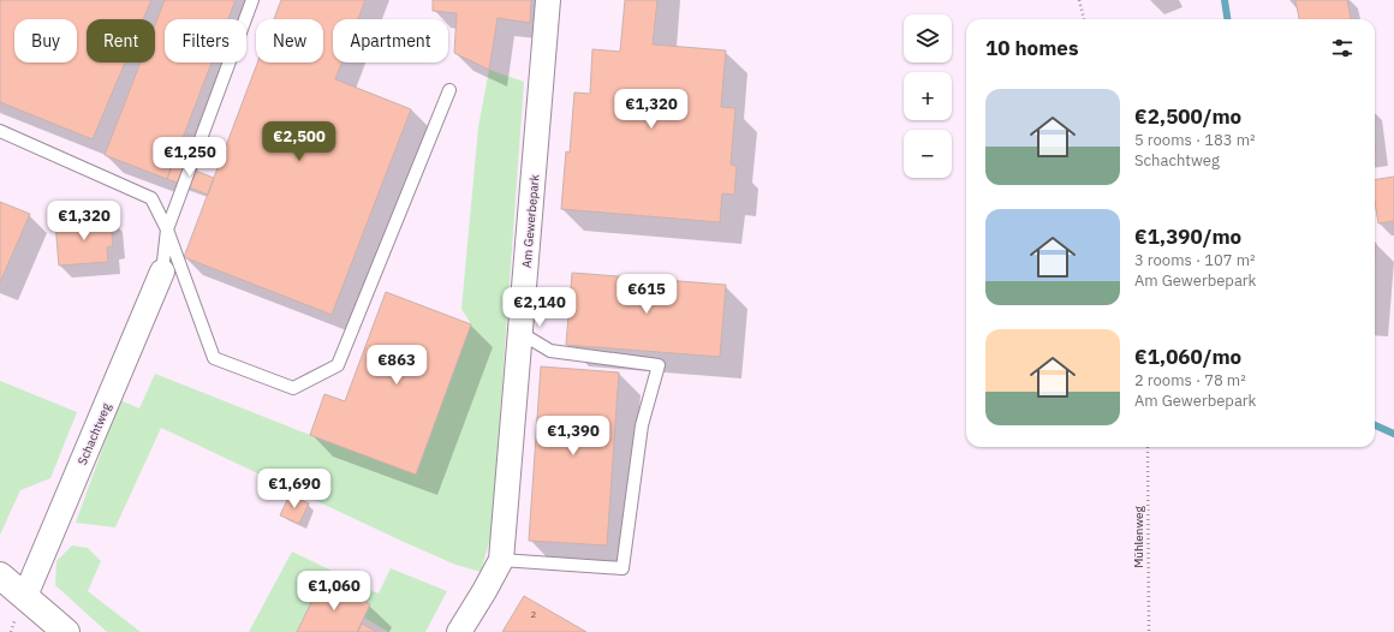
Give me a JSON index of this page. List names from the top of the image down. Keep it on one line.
{"streets":{"street":["Am Gewerbepark","Schachtweg"],"path":["Mühlenweg"]},"house_numbers":["2"],"page":{"map_buttons":["+","−"],"chip":["Buy","Rent","Filters","New","Apartment"],"heading":"10 homes","list":[{"name":"€2,500/mo","note":"5 rooms · 183 m² · Schachtweg"},{"name":"€1,390/mo","note":"3 rooms · 107 m² · Am Gewerbepark"},{"name":"€1,060/mo","note":"2 rooms · 78 m² · Am Gewerbepark"}],"price":["€1,320","€2,500","€1,250","€1,320","€615","€2,140","€863","€1,390","€1,690","€1,060"]}}
